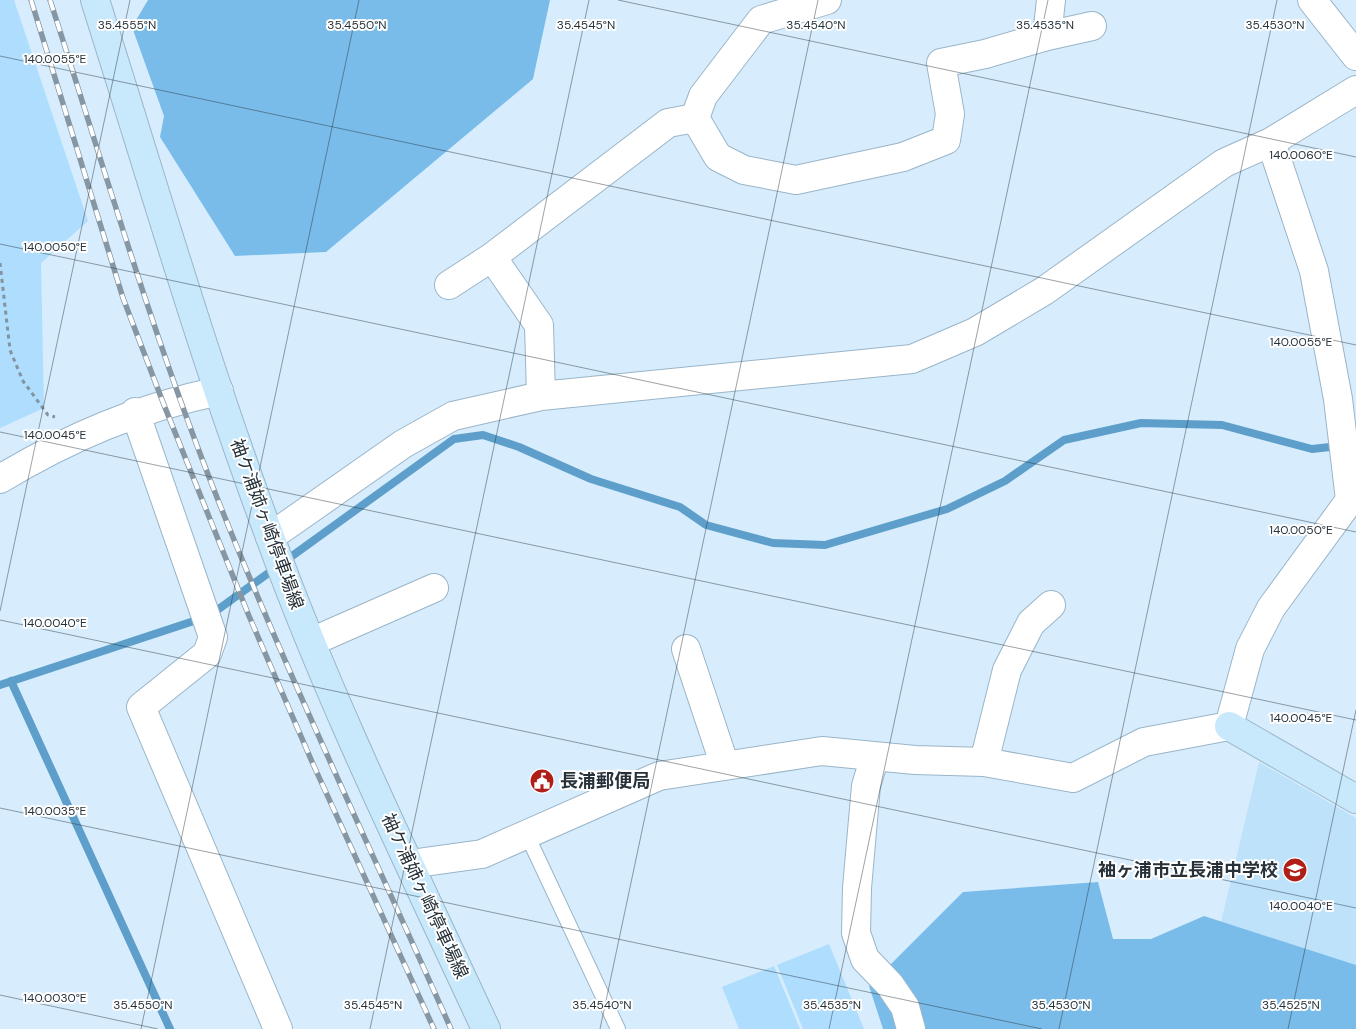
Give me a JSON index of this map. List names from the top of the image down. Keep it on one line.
{"streets":{"main road":["袖ケ浦姉ヶ崎停車場線"]},"places":{"public building":["長浦郵便局"],"school or university":["袖ヶ浦市立長浦中学校"]},"coordinates":["35.4555°N","35.4550°N","35.4545°N","35.4540°N","35.4535°N","35.4530°N","140.0055°E","140.0060°E","140.0050°E","140.0045°E","140.0040°E","140.0035°E","140.0030°E","35.4525°N"]}
